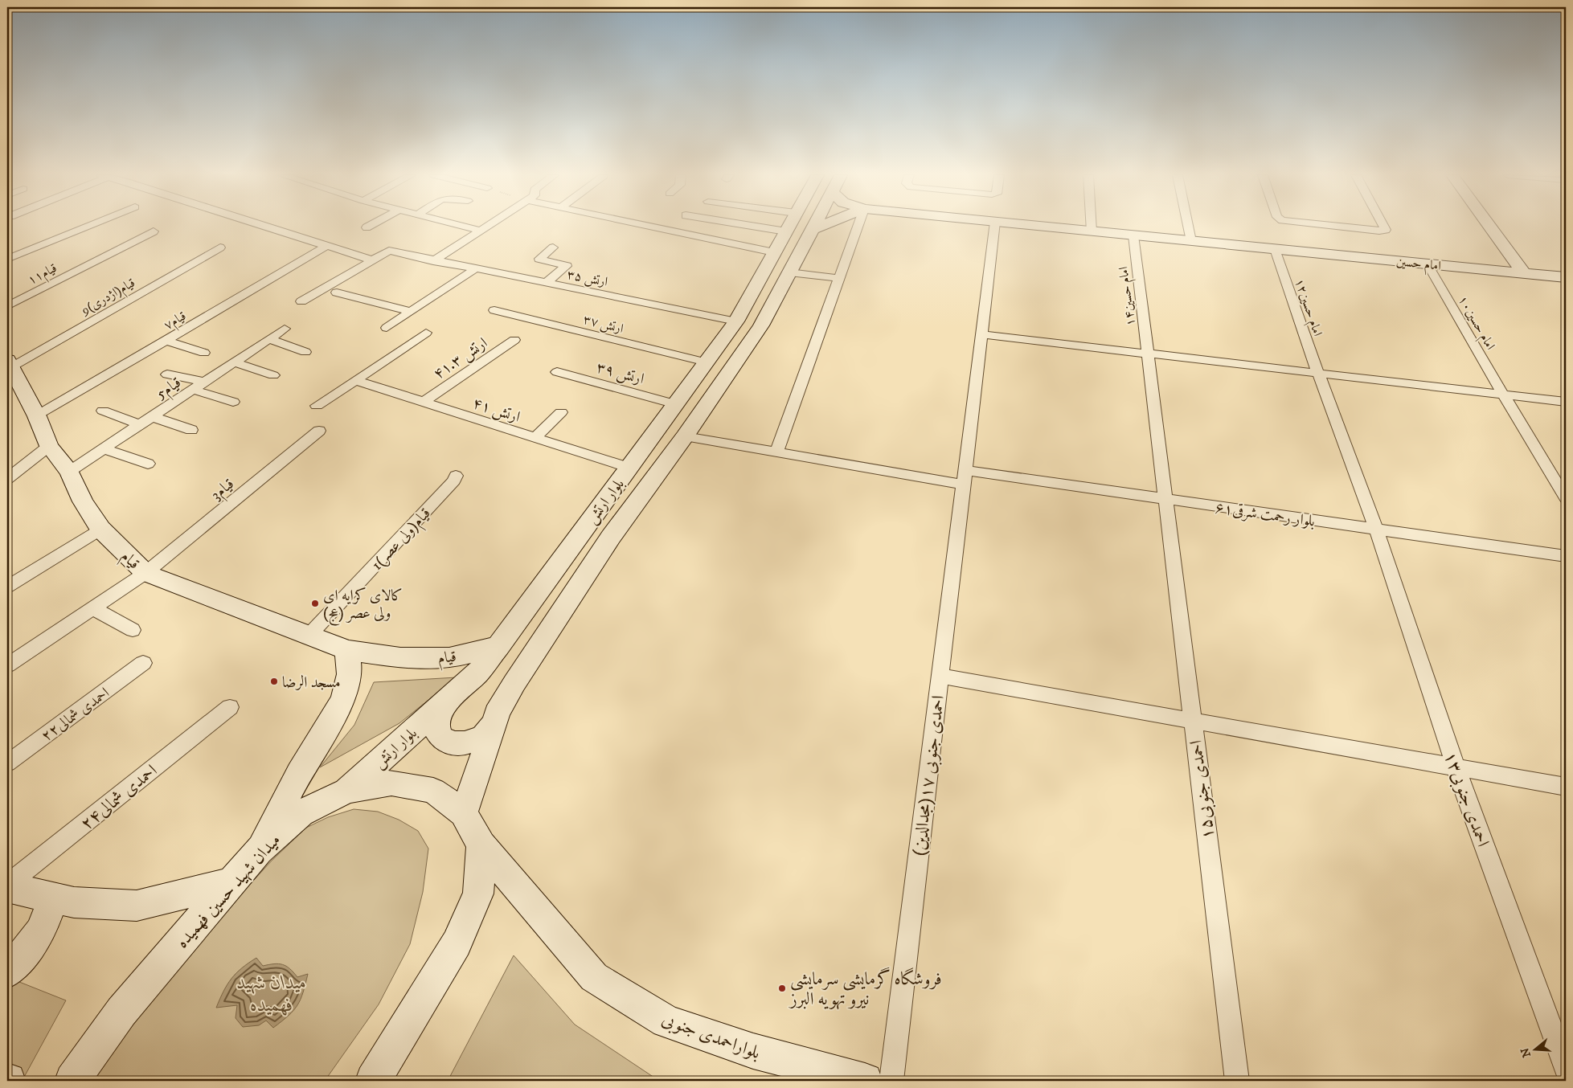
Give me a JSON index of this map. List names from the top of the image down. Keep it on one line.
{"streets":{"main road":["امام حسین","بلوار ارتش","قیام","میدان شهید حسین فهمیده","بلواراحمدی جنوبی"],"street":["قیام۱۱","ارتش ۳۵","قیام(اژدری)9","امام حسین۱۴","امام حسین۱۲","قیام۷","امام حسین۱۰","ارتش ۳۷","ارتش ۴۱.۳","ارتش ۳۹","قیام5","ارتش ۴۱","قیام3","بلوار رحمت شرقی۶۱","قیام(ولی عصر)1","احمدی شمالی۲۲","احمدی جنوبی ۱۷(مجدالدین)","احمدی جنوبی۱۵","احمدی شمالی۲۴","احمدی جنوبی۱۳"]},"crossings":[["امام حسین","امام حسین۱۴"],["امام حسین","امام حسین۱۲"],["امام حسین","امام حسین۱۰"],["ارتش ۳۵","بلوار ارتش"],["قیام(اژدری)9","قیام"],["امام حسین۱۴","بلوار رحمت شرقی۶۱"],["امام حسین۱۴","احمدی جنوبی۱۵"],["امام حسین۱۲","بلوار رحمت شرقی۶۱"],["امام حسین۱۲","احمدی جنوبی۱۳"],["قیام۷","قیام"],["ارتش ۳۷","بلوار ارتش"],["ارتش ۴۱.۳","ارتش ۴۱"],["ارتش ۳۹","بلوار ارتش"],["قیام5","قیام"],["ارتش ۴۱","بلوار ارتش"],["قیام3","قیام"],["بلوار ارتش","بلوار رحمت شرقی۶۱"],["بلوار ارتش","قیام"],["بلوار ارتش","میدان شهید حسین فهمیده"],["بلوار رحمت شرقی۶۱","احمدی جنوبی ۱۷(مجدالدین)"],["بلوار رحمت شرقی۶۱","احمدی جنوبی۱۵"],["بلوار رحمت شرقی۶۱","احمدی جنوبی۱۳"],["قیام(ولی عصر)1","قیام"],["میدان شهید حسین فهمیده","بلواراحمدی جنوبی"]],"water":["میدان شهید فهمیده"],"places":["کالای کرایه ای ولی عصر (عج)","مسجد الرضا","فروشگاه گرمایشی سرمایشی نیرو تهویه البرز"],"north":"left"}
